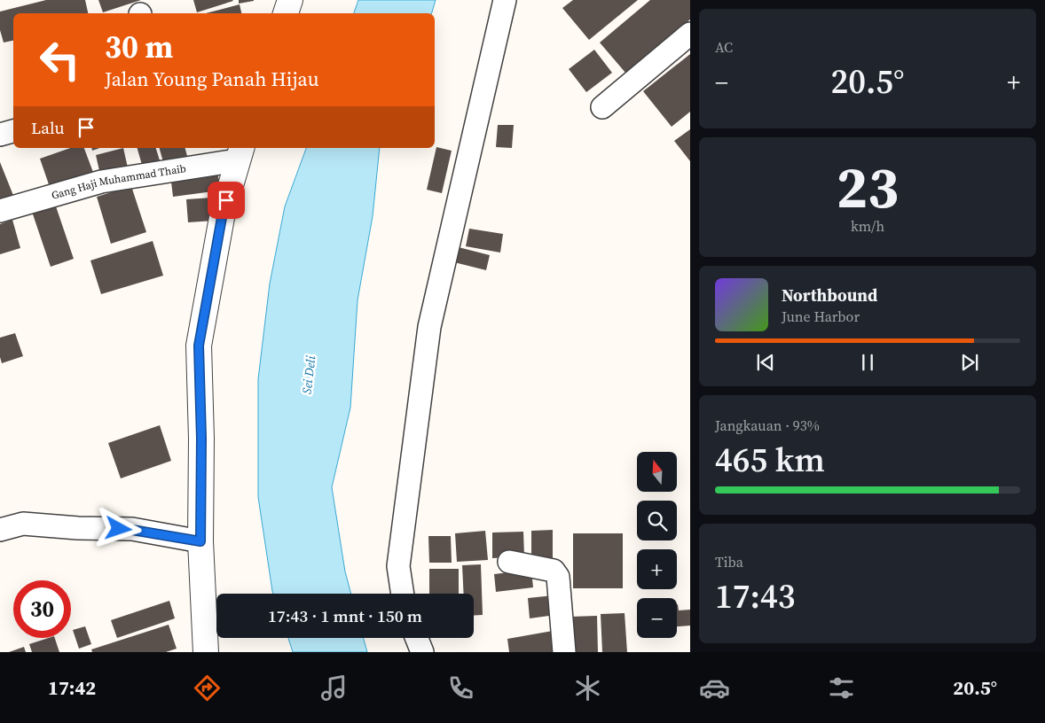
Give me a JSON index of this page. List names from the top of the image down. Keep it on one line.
{"streets":{"street":["Gang Haji Muhammad Thaib"]},"water":["Sei Deli"],"north":"top","page":{"tile":["AC",["23","km/h"],["Jangkauan · 93%","465 km"],["Tiba","17:43"]],"turn":["30 m","Jalan Young Panah Hijau"],"heat":["−","20.5°","+"],"then":"Lalu","song":["Northbound","June Harbor"],"map_buttons":["+","−"],"limit":"30","trip":"17:43 · 1 mnt · 150 m","tabs":["17:42","20.5°"]}}
